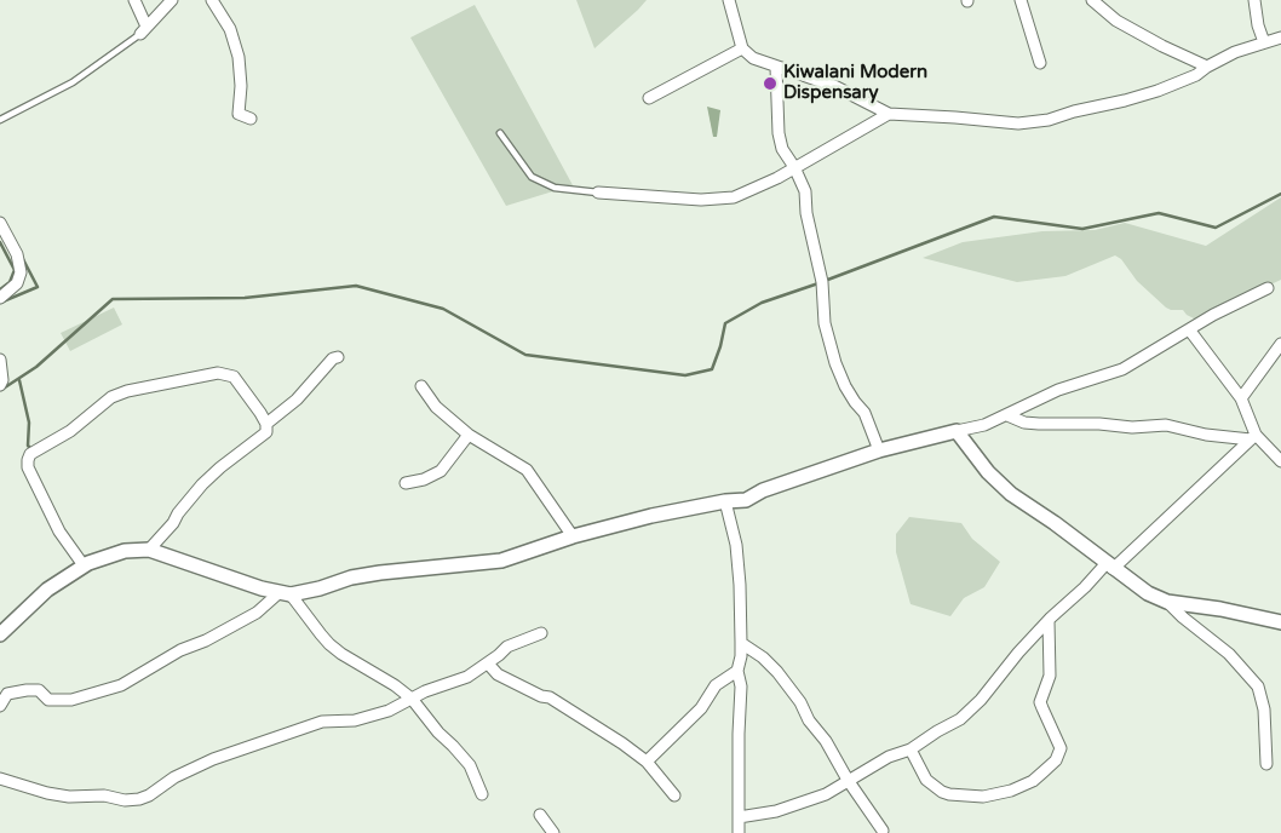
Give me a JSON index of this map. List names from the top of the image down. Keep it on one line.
{"places":["Kiwalani Modern Dispensary"]}
